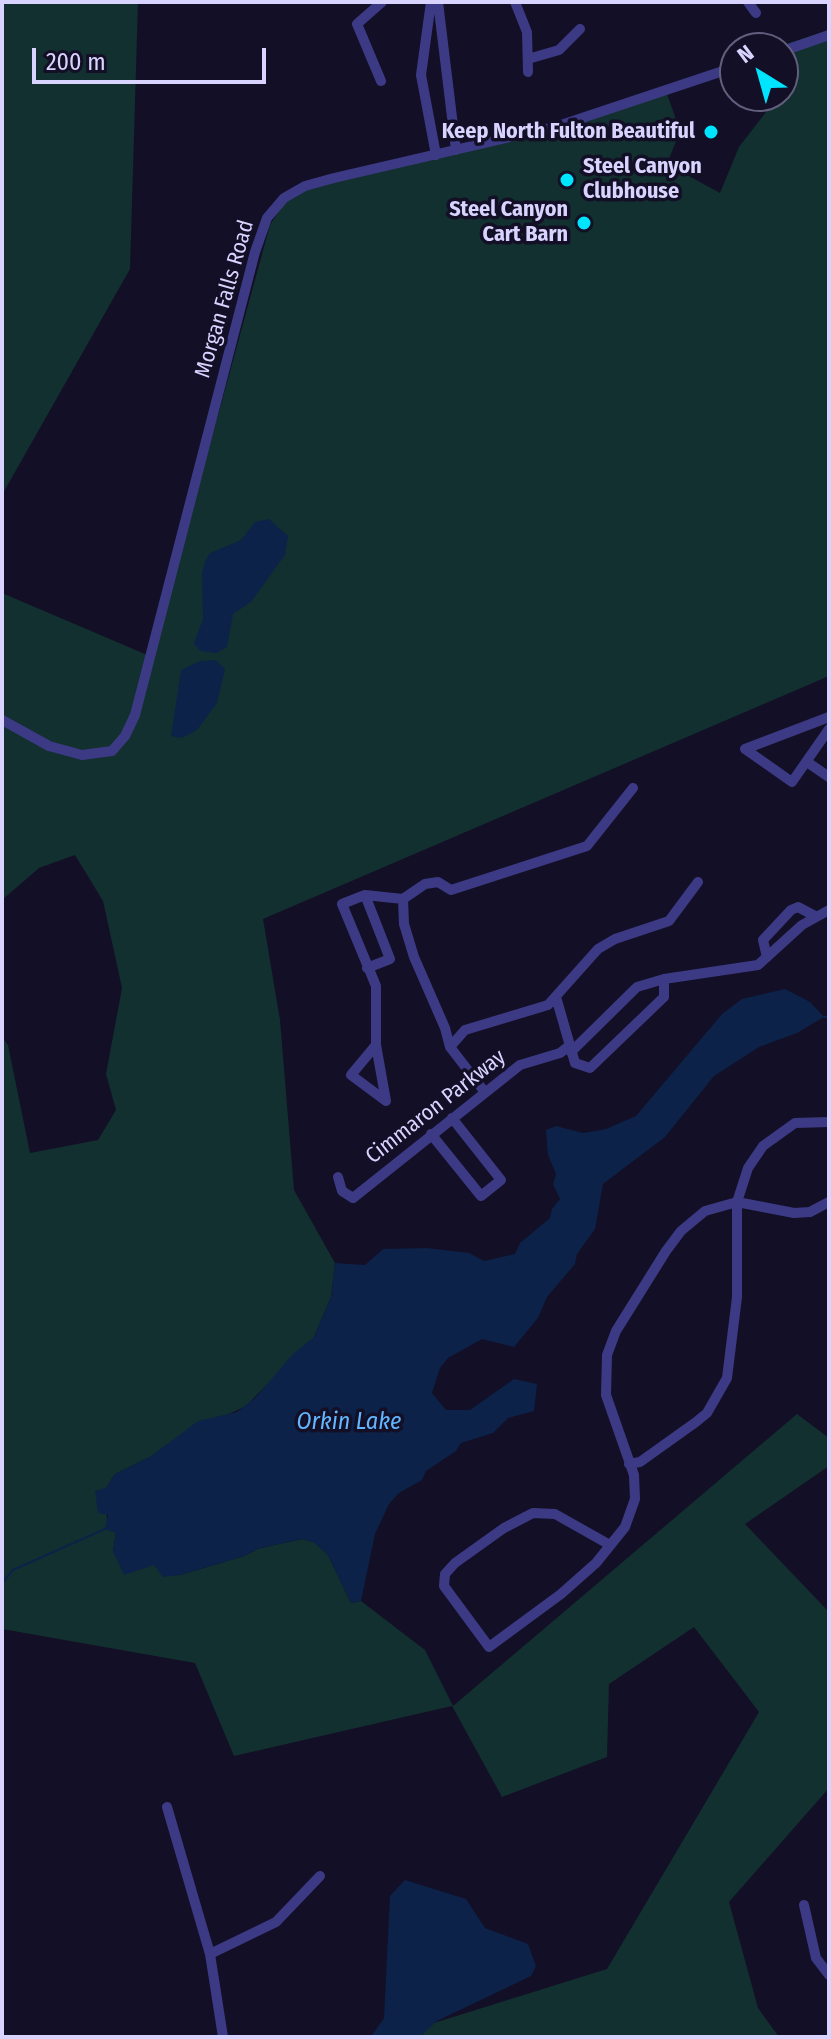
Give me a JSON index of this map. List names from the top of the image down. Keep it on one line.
{"streets":{"street":["Morgan Falls Road","Cimmaron Parkway"]},"water":["Orkin Lake"],"places":["Keep North Fulton Beautiful","Steel Canyon Clubhouse","Steel Canyon Cart Barn"],"scale_bar":"200 m","north":"top left"}
